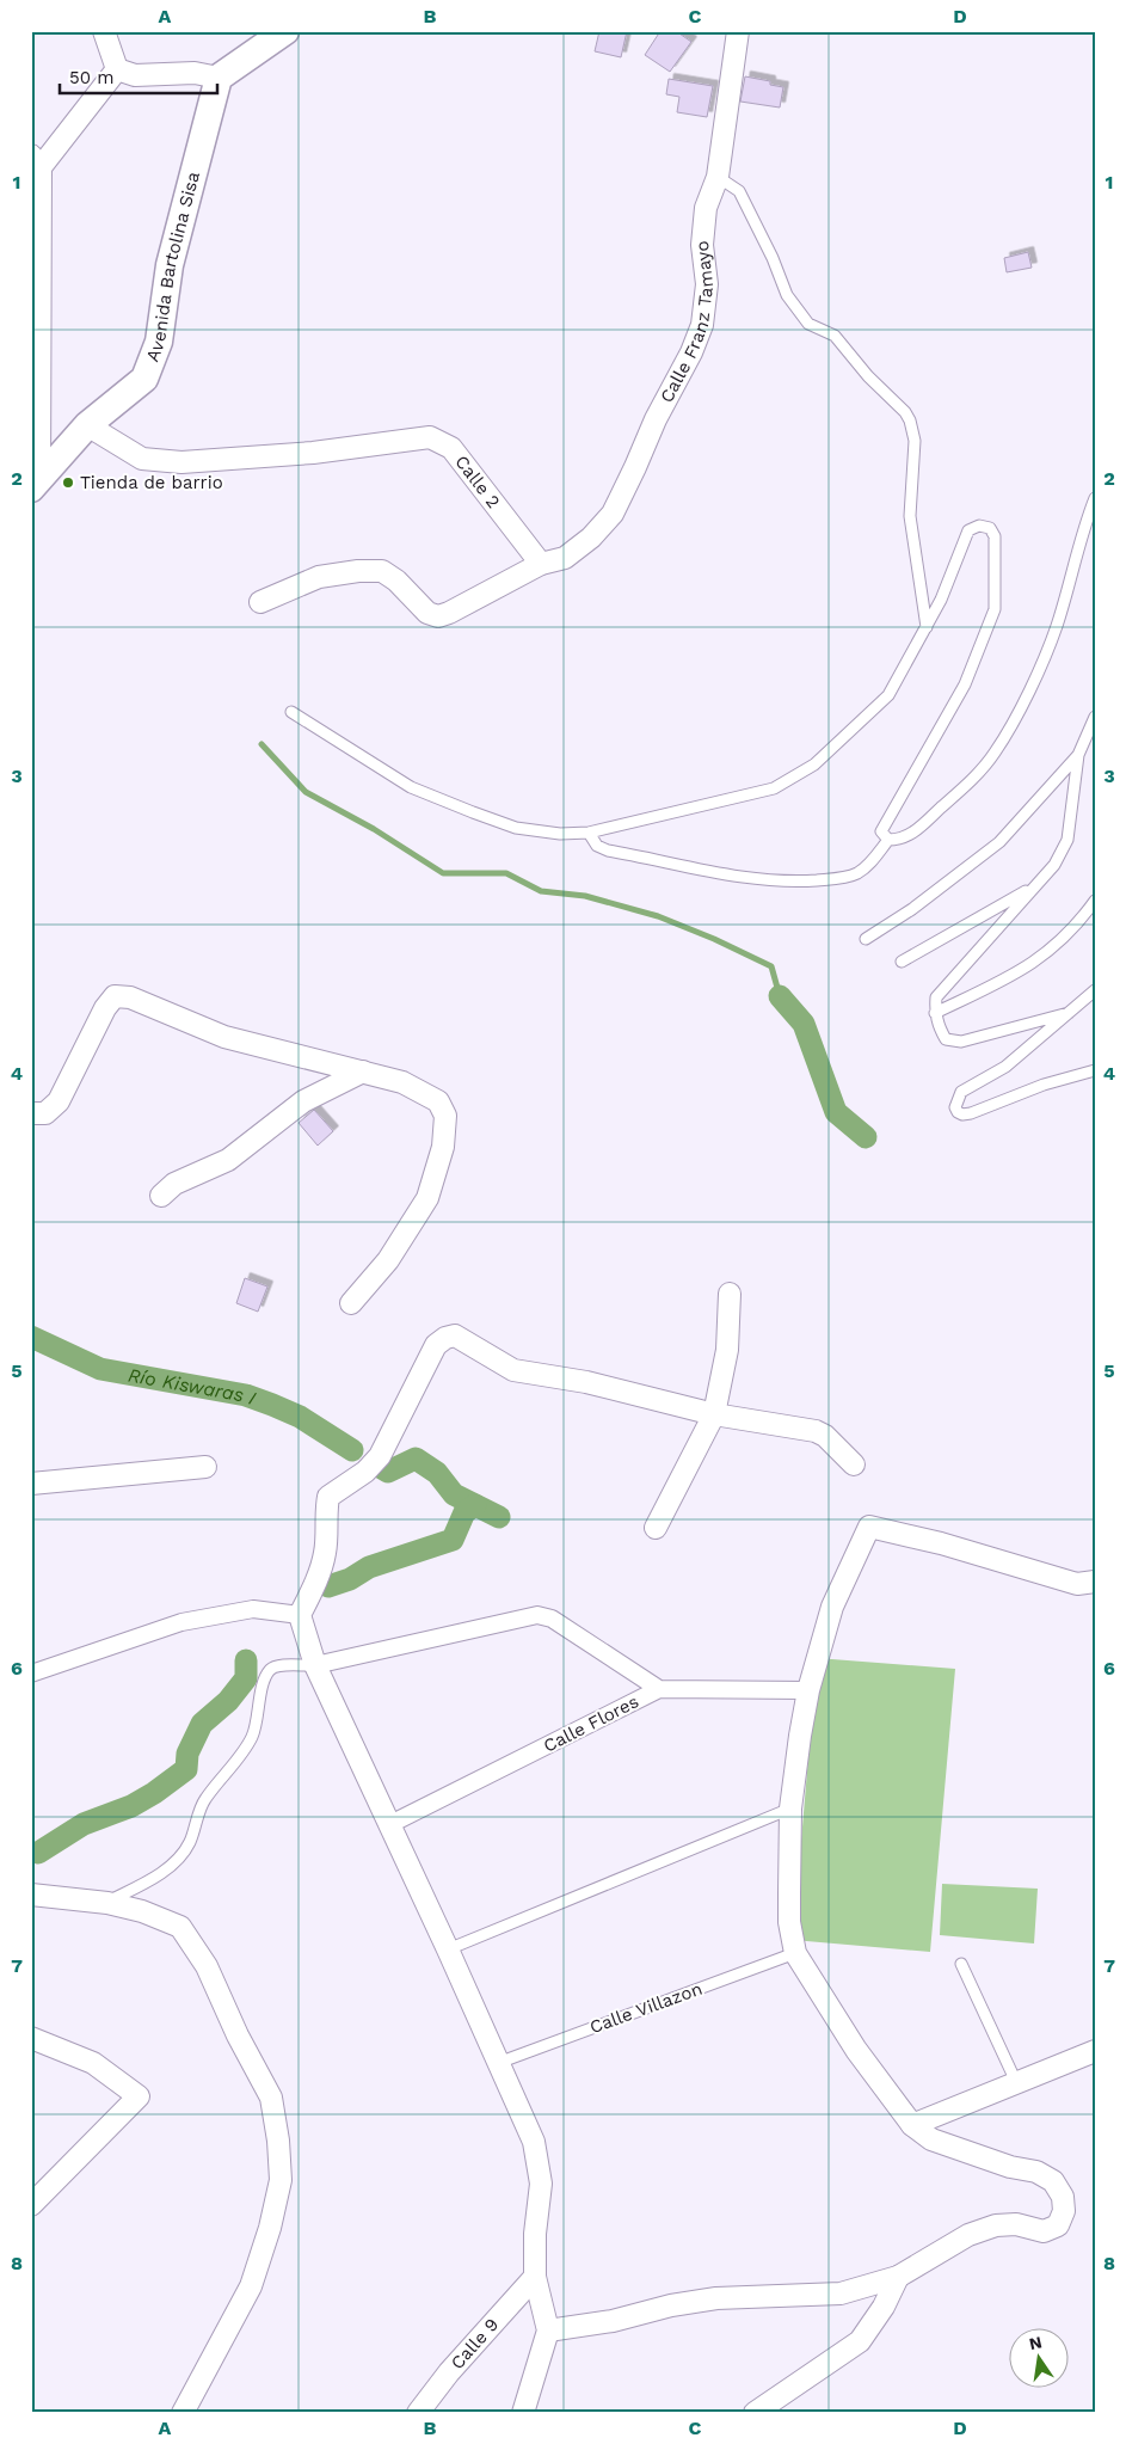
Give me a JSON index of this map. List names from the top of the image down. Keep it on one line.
{"streets":{"street":["Avenida Bartolina Sisa","Calle Franz Tamayo","Calle 2","Calle Flores","Calle 9"],"lane":["Calle Villazon"]},"crossings":[["Avenida Bartolina Sisa","Calle 2"],["Calle Franz Tamayo","Calle 2"]],"water":["Río Kiswaras I"],"places":["Tienda de barrio"],"scale_bar":"50 m","north":"top","grid":{"columns":["A","B","C","D"],"rows":["1","2","3","4","5","6","7","8"]}}
